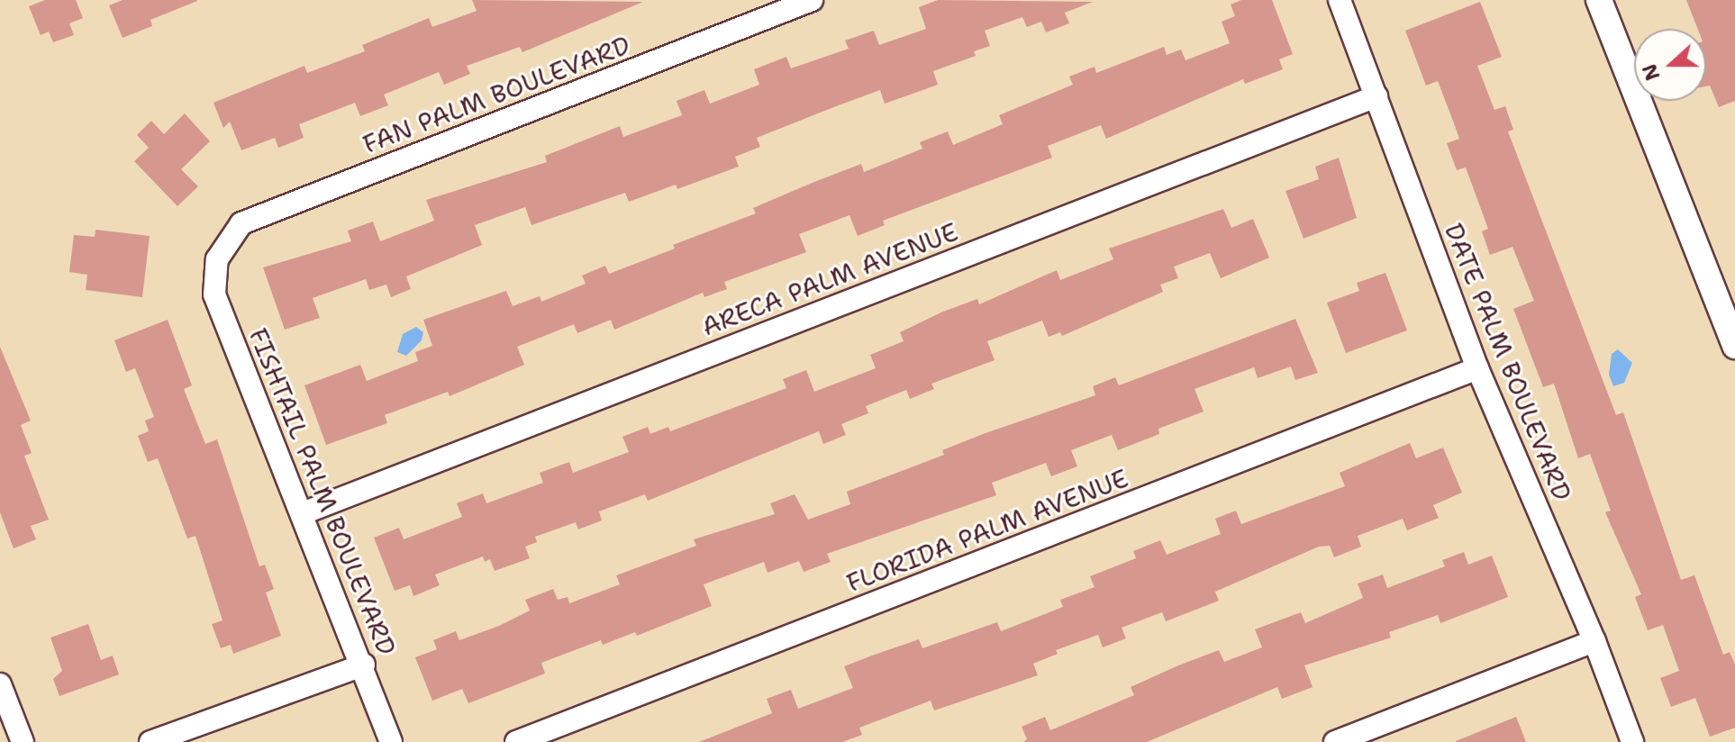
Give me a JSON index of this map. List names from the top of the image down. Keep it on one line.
{"streets":{"street":["FAN PALM BOULEVARD","ARECA PALM AVENUE","DATE PALM BOULEVARD","FISHTAIL PALM BOULEVARD","FLORIDA PALM AVENUE"]},"crossings":[["FAN PALM BOULEVARD","FISHTAIL PALM BOULEVARD"],["ARECA PALM AVENUE","DATE PALM BOULEVARD"],["ARECA PALM AVENUE","FISHTAIL PALM BOULEVARD"],["DATE PALM BOULEVARD","FLORIDA PALM AVENUE"]],"north":"left"}
